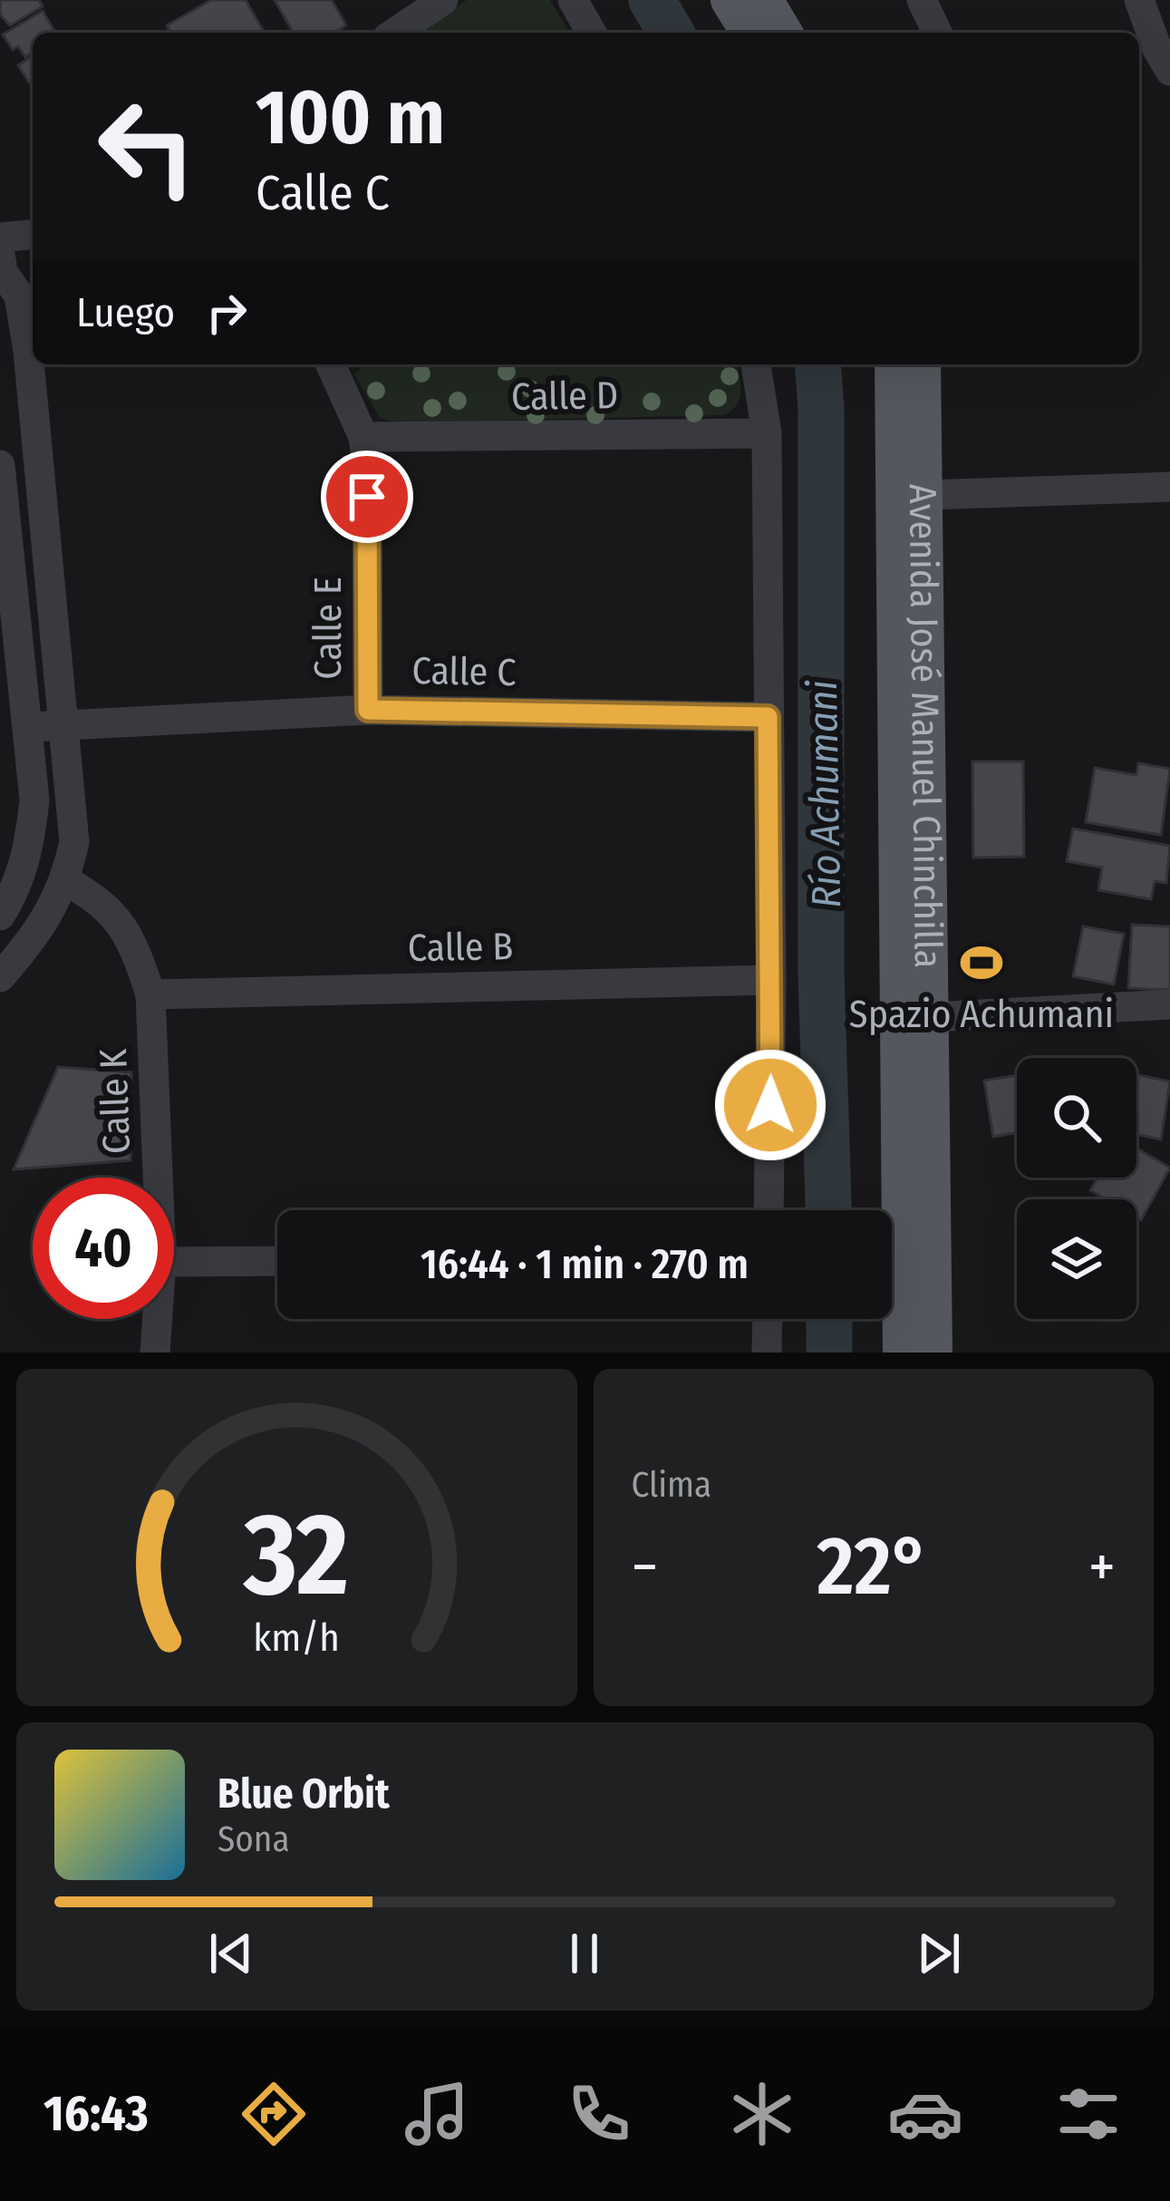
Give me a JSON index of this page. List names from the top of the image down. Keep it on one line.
{"streets":{"main road":["Avenida José Manuel Chinchilla"],"street":["Calle D","Calle E","Calle C","Calle B","Calle K"]},"crossings":[["Calle D","Calle E"],["Calle E","Calle C"],["Calle B","Calle K"]],"water":["Río Achumani"],"places":{"sports":["Spazio Achumani"]},"page":{"turn":["100 m","Calle C"],"then":"Luego","limit":"40","trip":"16:44 · 1 min · 270 m","tile":"Clima","heat":["−","22°","+"],"song":["Blue Orbit","Sona"],"tabs":"16:43","gauge":["32","km/h"]}}
